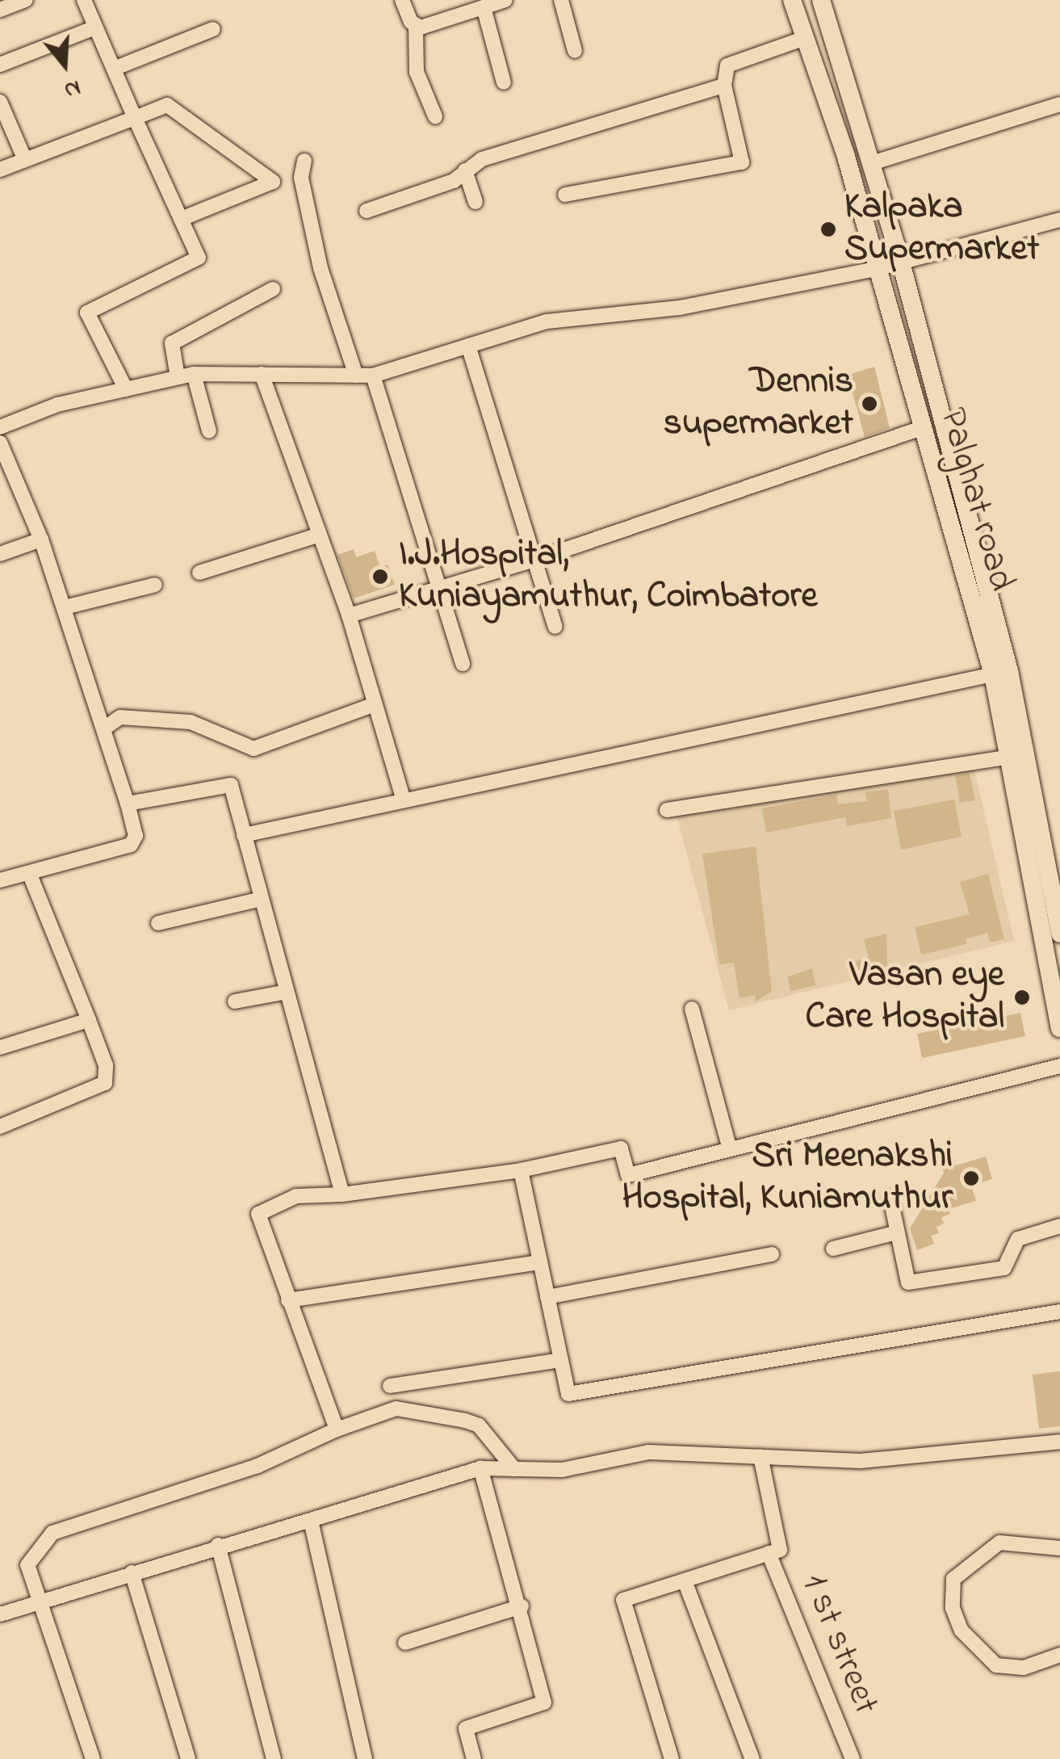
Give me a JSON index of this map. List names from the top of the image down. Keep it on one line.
{"streets":{"main road":["Palghat road"],"street":["1 st street"]},"places":["Kalpaka Supermarket","Dennis supermarket","I.J.Hospital, Kuniayamuthur, Coimbatore","Vasan eye Care Hospital","Sri Meenakshi Hospital, Kuniamuthur"],"north":"bottom"}
